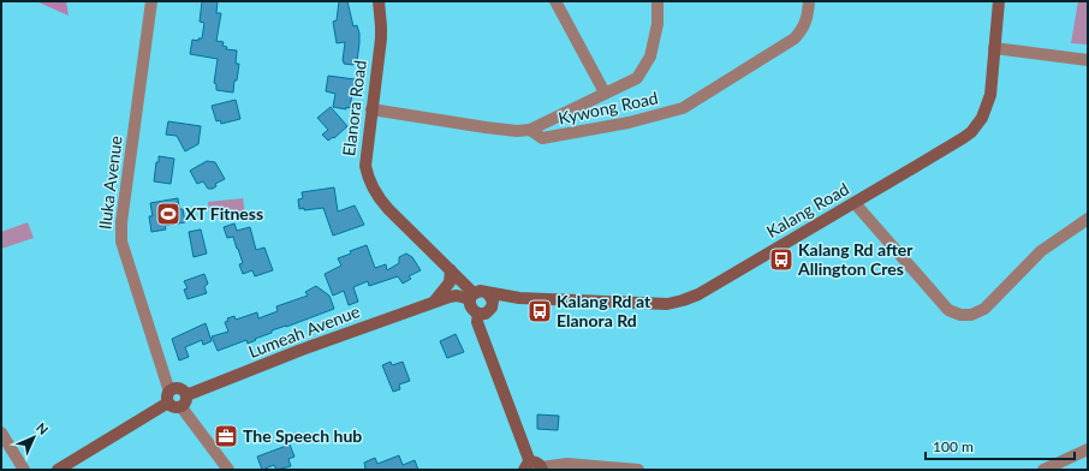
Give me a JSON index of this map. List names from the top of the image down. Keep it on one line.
{"streets":{"street":["Elanora Road","Kywong Road","Iluka Avenue","Kalang Road","Lumeah Avenue"]},"crossings":[["Elanora Road","Kywong Road"],["Elanora Road","Kalang Road"],["Iluka Avenue","Lumeah Avenue"]],"places":{"sports":["XT Fitness"],"bus stop":["Kalang Rd after Allington Cres","Kalang Rd at Elanora Rd"],"office":["The Speech hub"]},"scale_bar":"100 m","north":"top right"}
